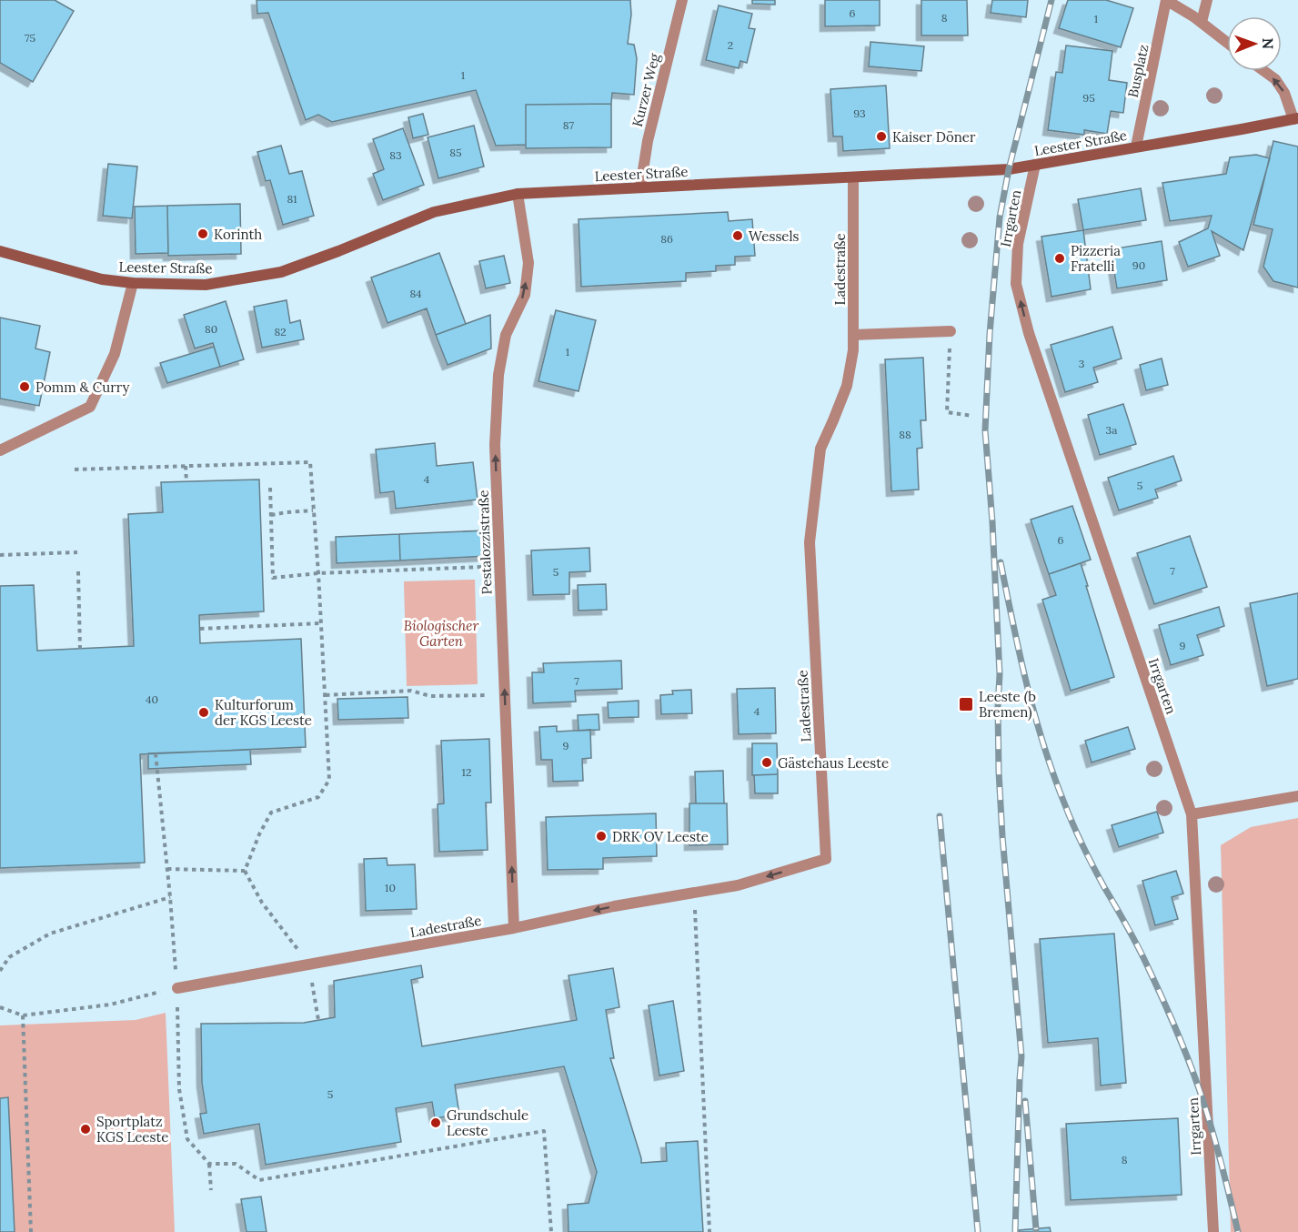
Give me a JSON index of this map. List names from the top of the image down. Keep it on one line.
{"streets":{"street":["Busplatz","Kurzer Weg","Leester Straße","Irrgarten","Ladestraße","Pestalozzistraße"]},"crossings":[["Busplatz","Leester Straße"],["Kurzer Weg","Leester Straße"],["Leester Straße","Irrgarten"],["Leester Straße","Ladestraße"],["Leester Straße","Pestalozzistraße"],["Ladestraße","Pestalozzistraße"]],"one_way":["Irrgarten","Ladestraße","Pestalozzistraße"],"parks":["Biologischer Garten"],"places":{"other":["Kaiser Döner","Korinth","Wessels","Pizzeria Fratelli","Pomm & Curry","Kulturforum der KGS Leeste","Gästehaus Leeste","DRK OV Leeste","Grundschule Leeste","Sportplatz KGS Leeste"],"transit":["Leeste (b Bremen)"]},"house_numbers":["6","8","1","75","2","1","95","93","87","85","83","81","86","90","84","80","82","1","3","3a","88","4","5","6","7","5","9","7","40","4","9","12","10","5","8"],"north":"right"}
